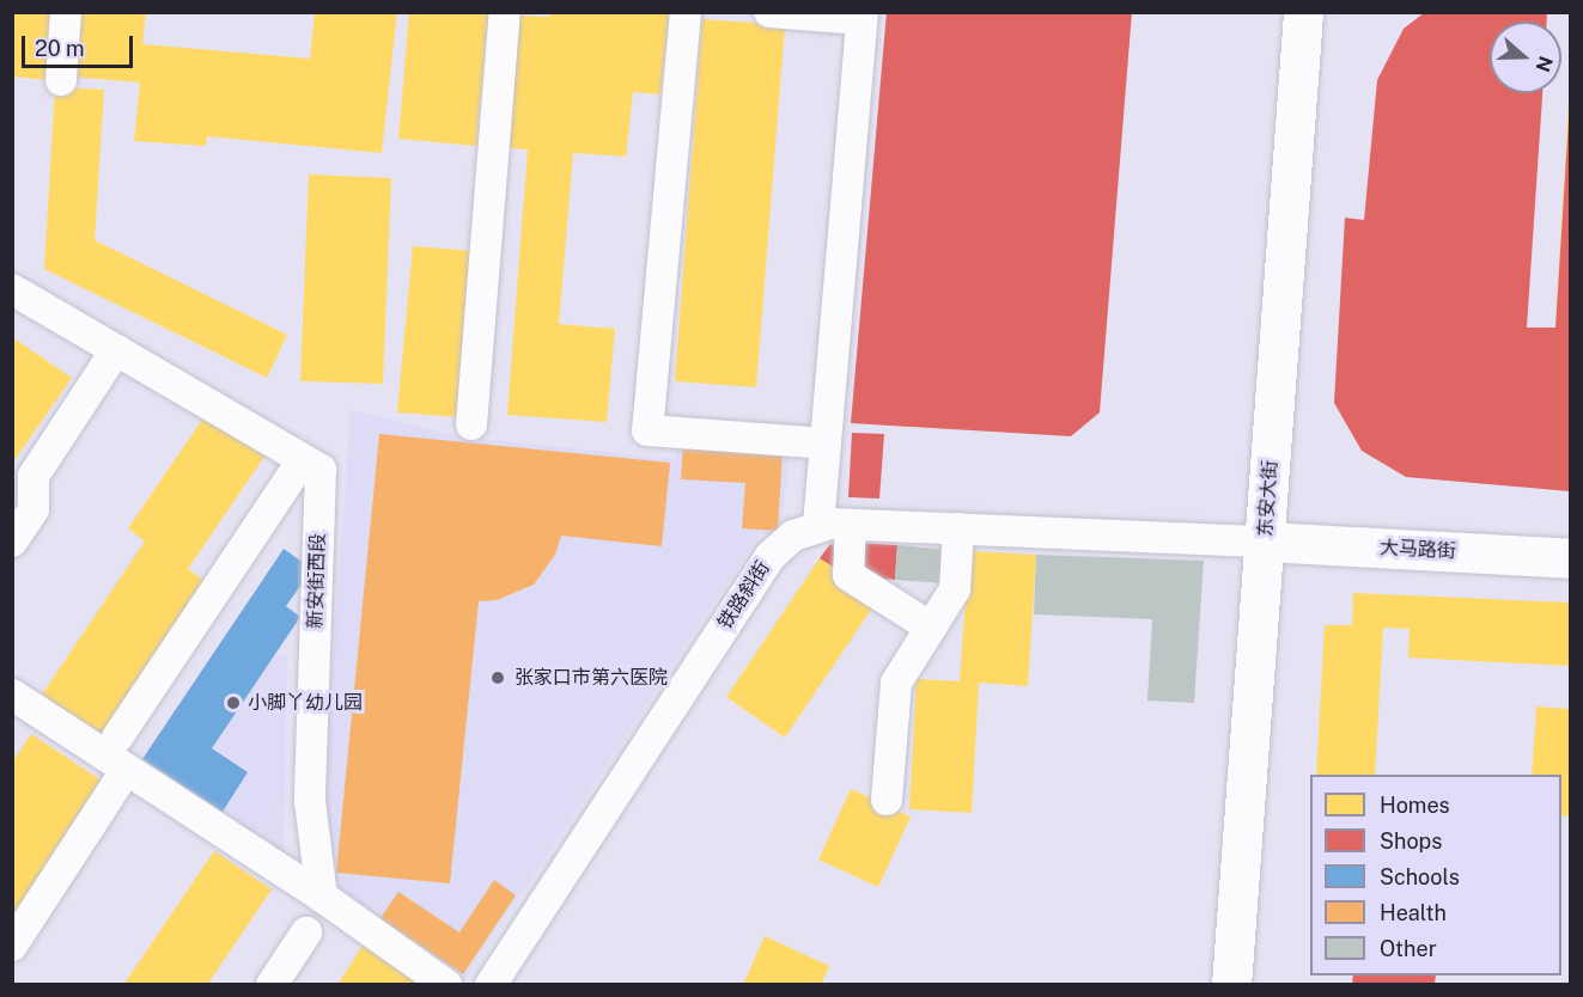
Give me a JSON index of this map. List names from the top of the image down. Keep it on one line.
{"streets":{"main road":["东安大街","大马路街"],"street":["新安街西段","铁路斜街"]},"crossings":[["东安大街","大马路街"],["东安大街","铁路斜街"],["大马路街","铁路斜街"]],"places":["张家口市第六医院","小脚丫幼儿园"],"legend":["Homes","Shops","Schools","Health","Other"],"scale_bar":"20 m","north":"right"}
